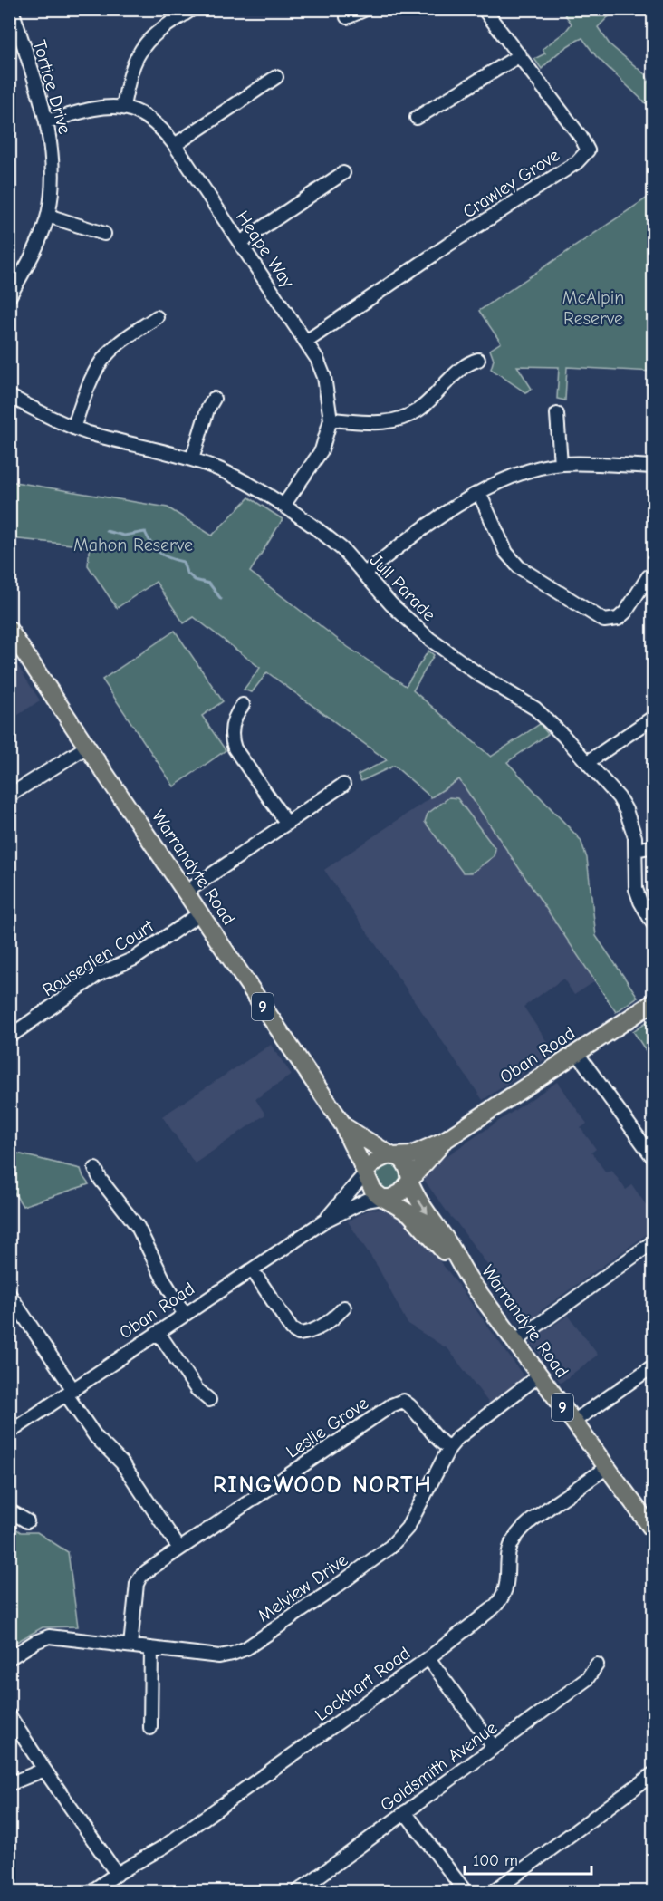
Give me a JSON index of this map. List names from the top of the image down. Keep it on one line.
{"streets":{"main road":["Warrandyte Road","9","Oban Road"],"street":["Tortice Drive","Crawley Grove","Heape Way","Jull Parade","Rouseglen Court","Leslie Grove","Melview Drive","Lockhart Road","Goldsmith Avenue"]},"crossings":[["Crawley Grove","Heape Way"],["Heape Way","Jull Parade"],["Warrandyte Road","Rouseglen Court"],["Warrandyte Road","9"],["Warrandyte Road","Oban Road"],["Warrandyte Road","Melview Drive"],["Warrandyte Road","Lockhart Road"],["9","Oban Road"],["Leslie Grove","Melview Drive"]],"districts":["RINGWOOD NORTH"],"parks":["McAlpin Reserve","Mahon Reserve"],"scale_bar":"100 m"}
